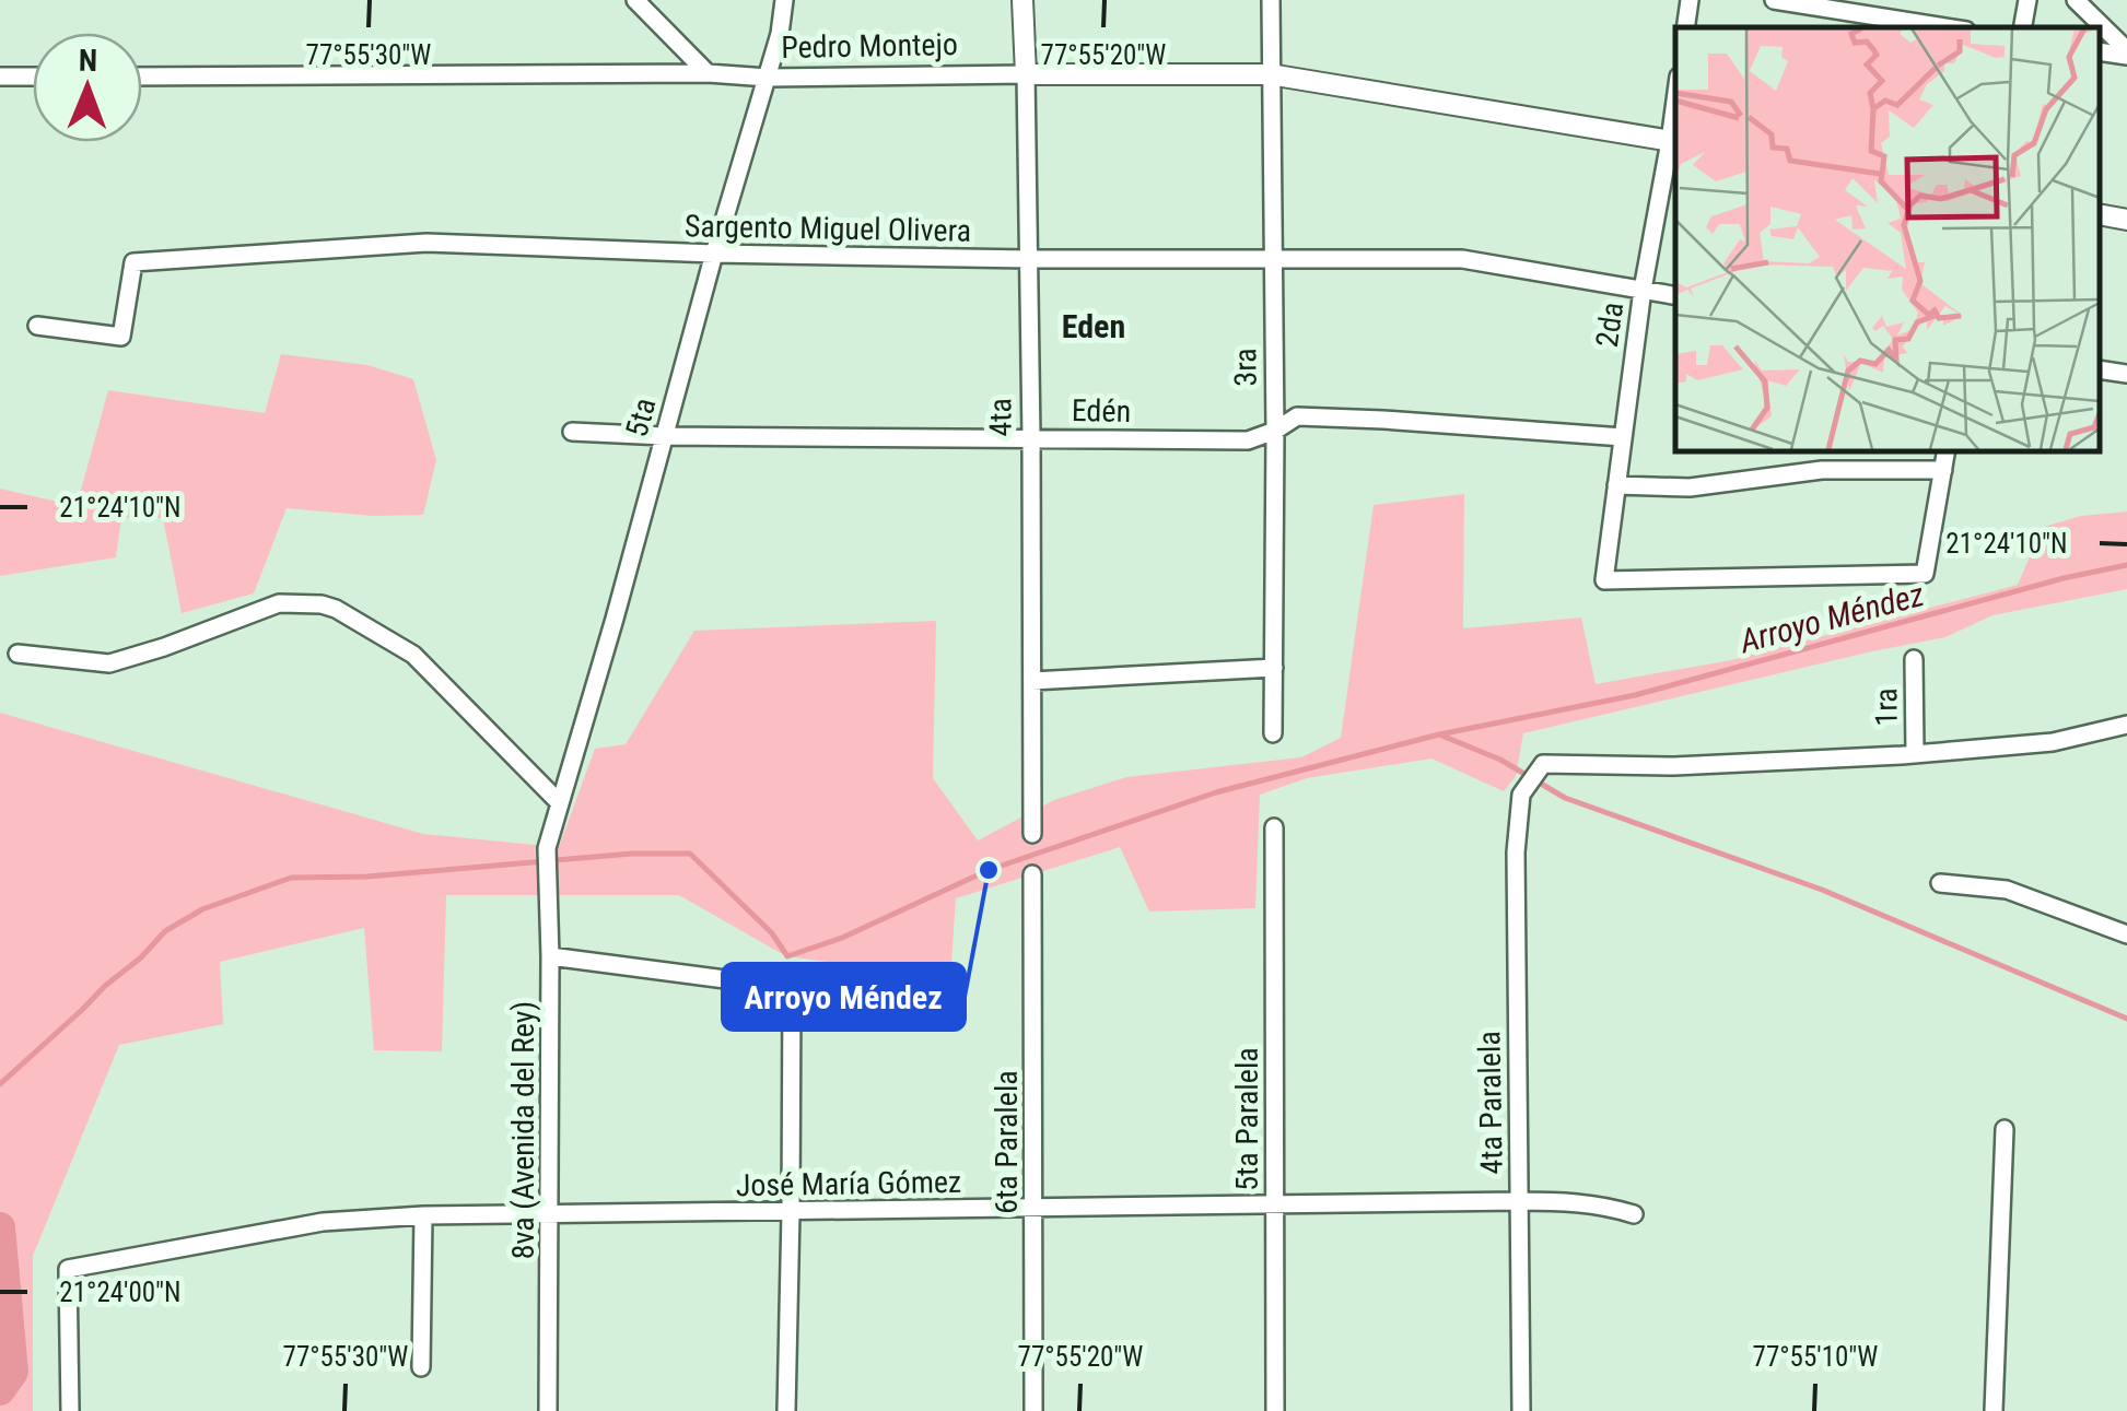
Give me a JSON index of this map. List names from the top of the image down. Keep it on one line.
{"streets":{"street":["Pedro Montejo","Sargento Miguel Olivera","2da","3ra","Edén","5ta","4ta","1ra","4ta Paralela","5ta Paralela","8va (Avenida del Rey)","6ta Paralela","José María Gómez"]},"crossings":[["Pedro Montejo","2da"],["Pedro Montejo","3ra"],["Pedro Montejo","5ta"],["Pedro Montejo","4ta"],["Sargento Miguel Olivera","2da"],["Sargento Miguel Olivera","3ra"],["Sargento Miguel Olivera","5ta"],["Sargento Miguel Olivera","4ta"],["2da","Edén"],["3ra","Edén"],["Edén","5ta"],["Edén","4ta"],["5ta","8va (Avenida del Rey)"],["1ra","4ta Paralela"],["4ta Paralela","José María Gómez"],["5ta Paralela","José María Gómez"],["8va (Avenida del Rey)","José María Gómez"],["6ta Paralela","José María Gómez"]],"districts":["Eden"],"water":["Arroyo Méndez"],"places":["Arroyo Méndez"],"north":"top","coordinates":["77°55'30\"W","77°55'20\"W","21°24'10\"N","21°24'00\"N","77°55'10\"W"]}
